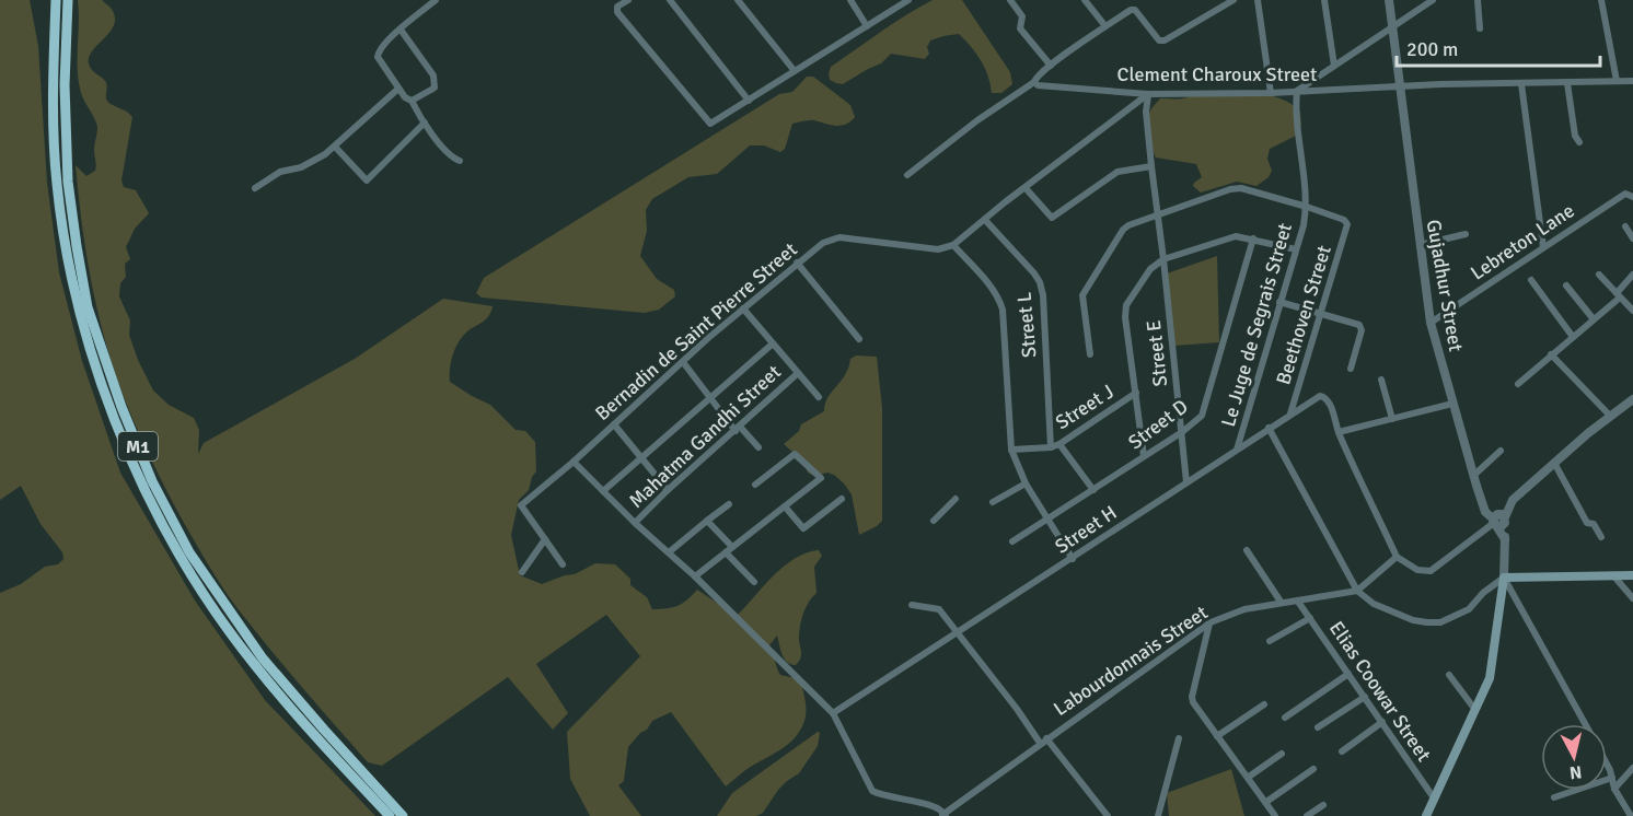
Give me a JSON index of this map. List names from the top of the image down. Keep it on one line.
{"streets":{"highway":["M1"],"street":["Clement Charoux Street","Lebreton Lane","Gujadhur Street","Beethoven Street","Street L","Le Juge de Segrais Street","Bernadin de Saint Pierre Street","Street E","Street J","Street D","Mahatma Gandhi Street","Street H","Labourdonnais Street","Elias Coowar Street"]},"crossings":[["Clement Charoux Street","Gujadhur Street"],["Clement Charoux Street","Le Juge de Segrais Street"],["Clement Charoux Street","Street E"],["Lebreton Lane","Gujadhur Street"],["Beethoven Street","Le Juge de Segrais Street"],["Beethoven Street","Street H"],["Street L","Street J"],["Le Juge de Segrais Street","Street H"],["Street E","Street D"],["Street E","Street H"],["Labourdonnais Street","Elias Coowar Street"]],"scale_bar":"200 m","north":"bottom"}
